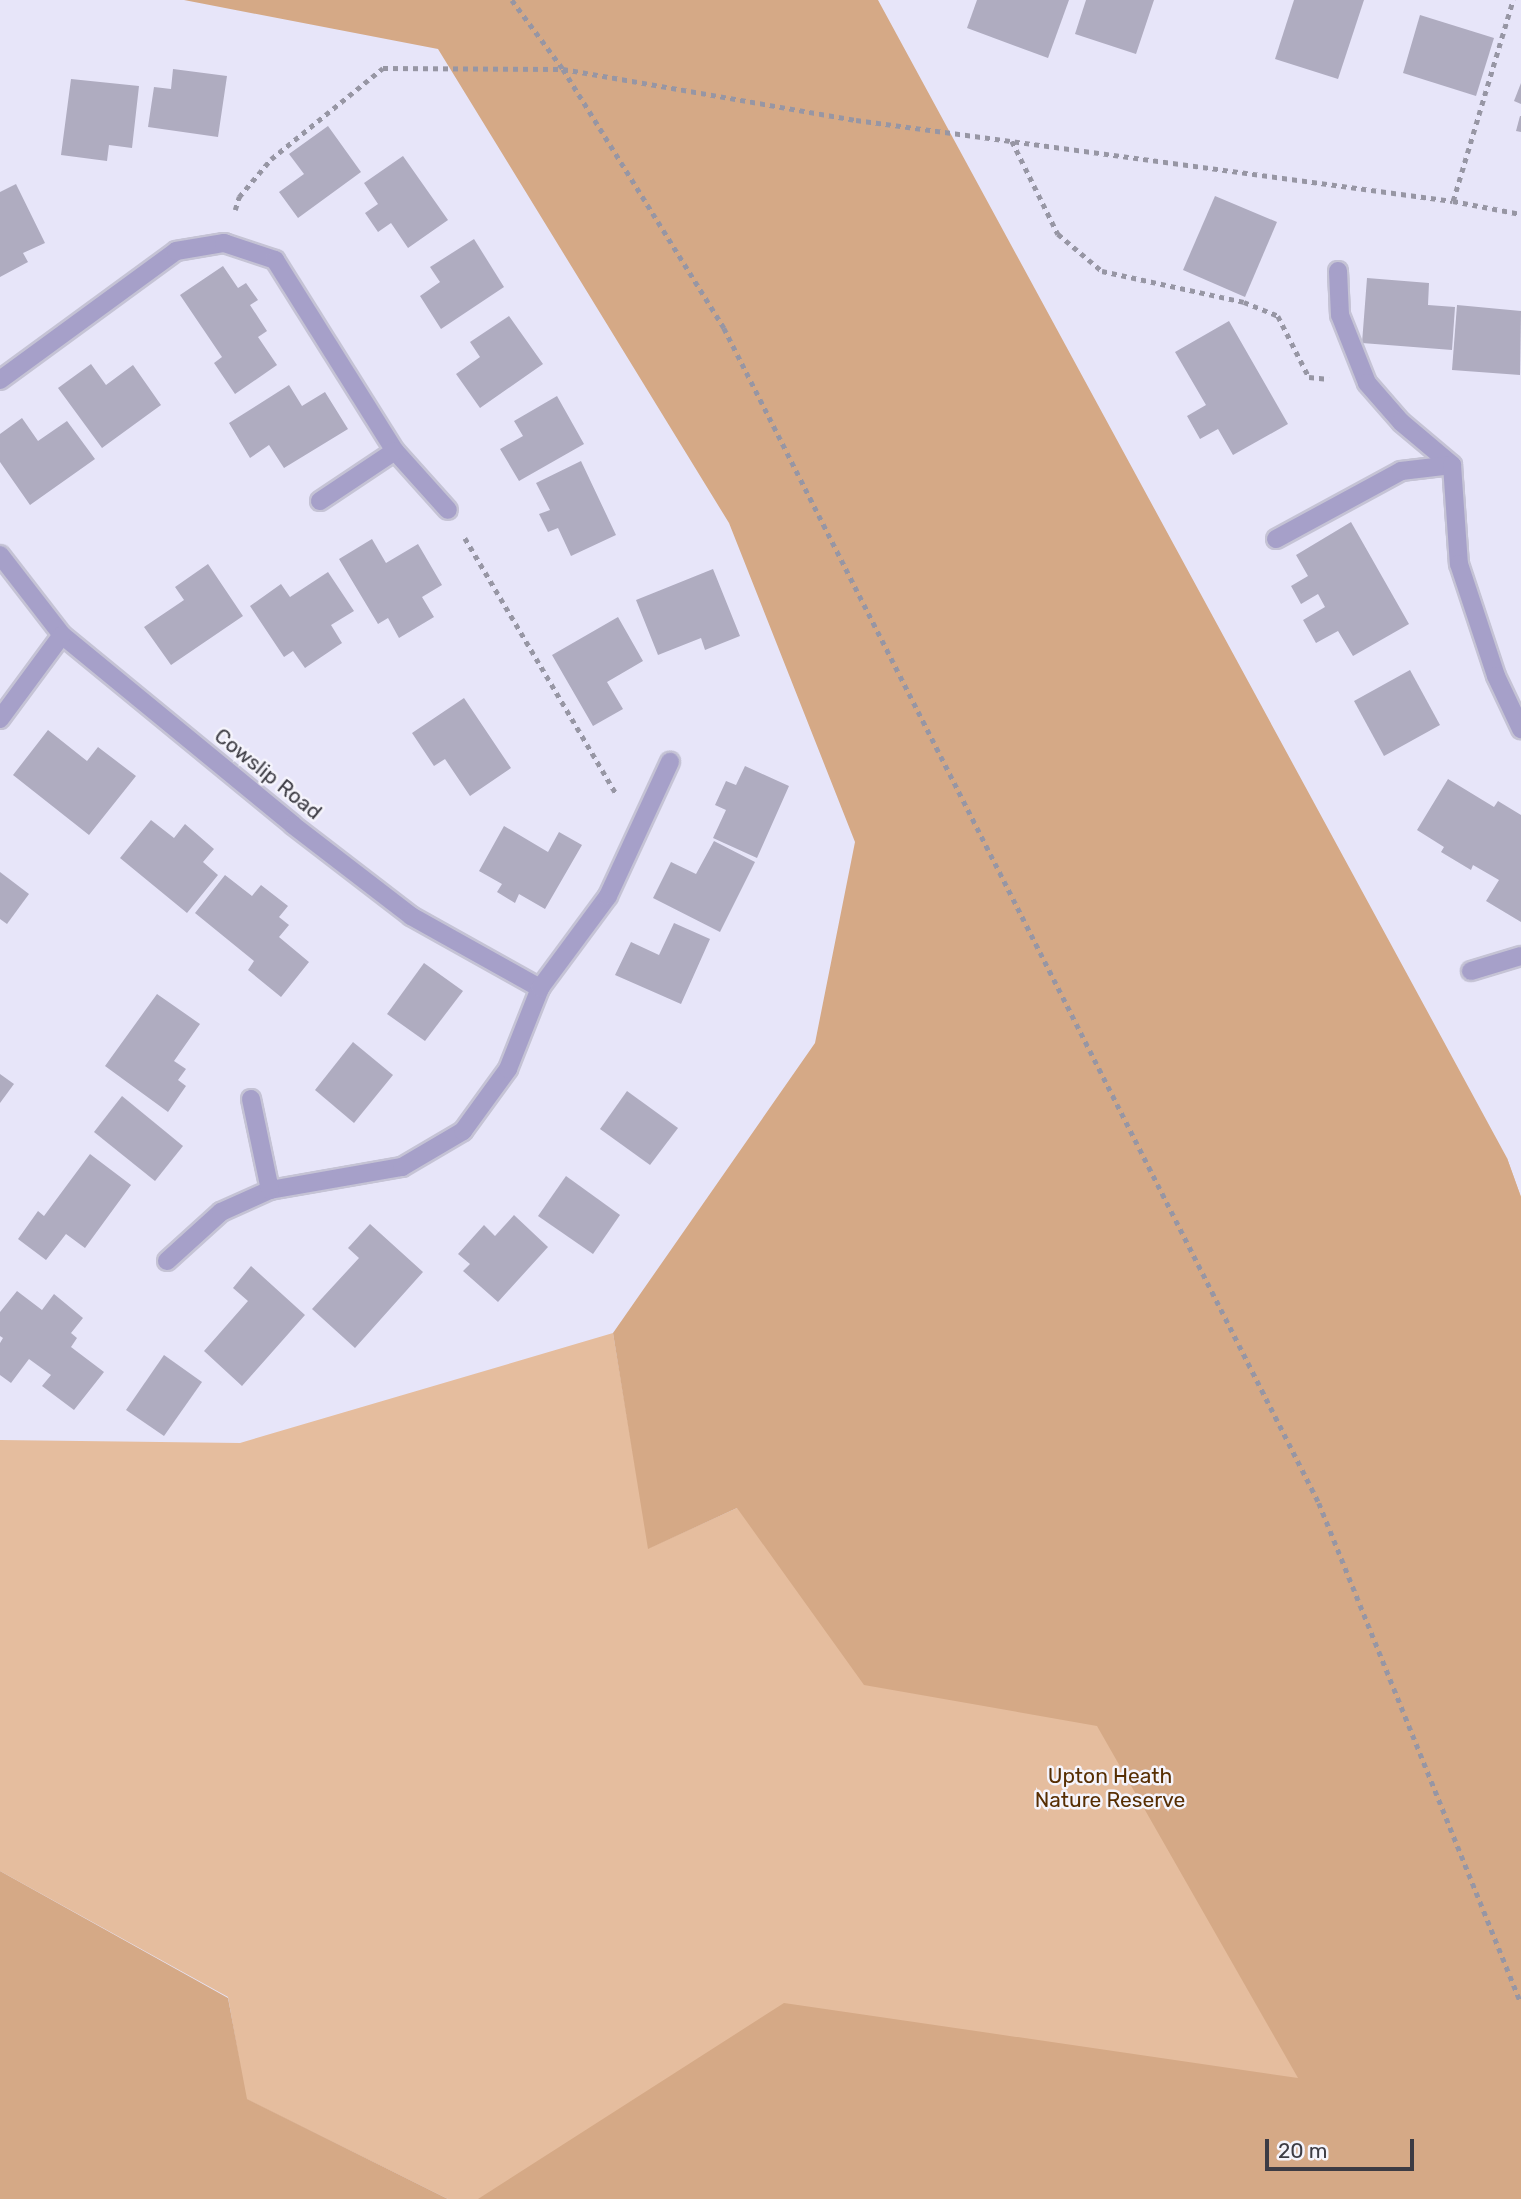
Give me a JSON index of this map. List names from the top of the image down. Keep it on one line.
{"streets":{"street":["Cowslip Road"]},"parks":["Upton Heath Nature Reserve"],"scale_bar":"20 m"}
